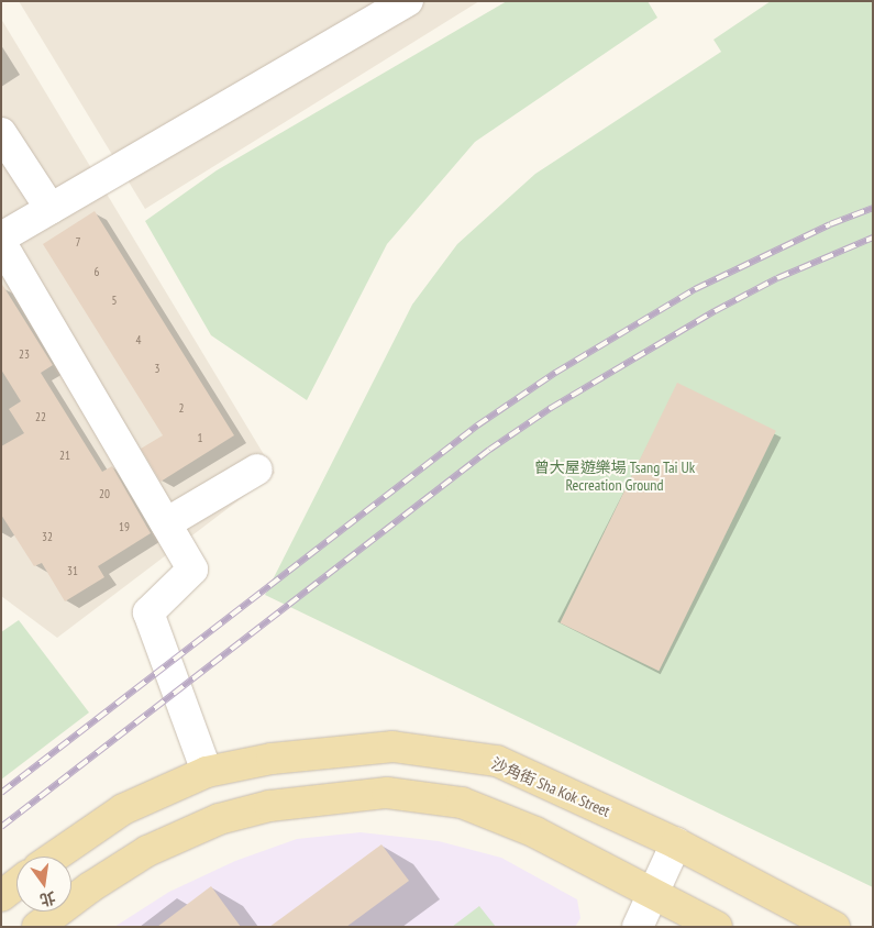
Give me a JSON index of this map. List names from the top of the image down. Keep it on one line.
{"streets":{"main road":["沙角街 Sha Kok Street"]},"parks":["曾大屋遊樂場 Tsang Tai Uk Recreation Ground"],"house_numbers":["7","6","5","4","23","3","2","22","1","21","20","19","32","31"],"north":"bottom"}
